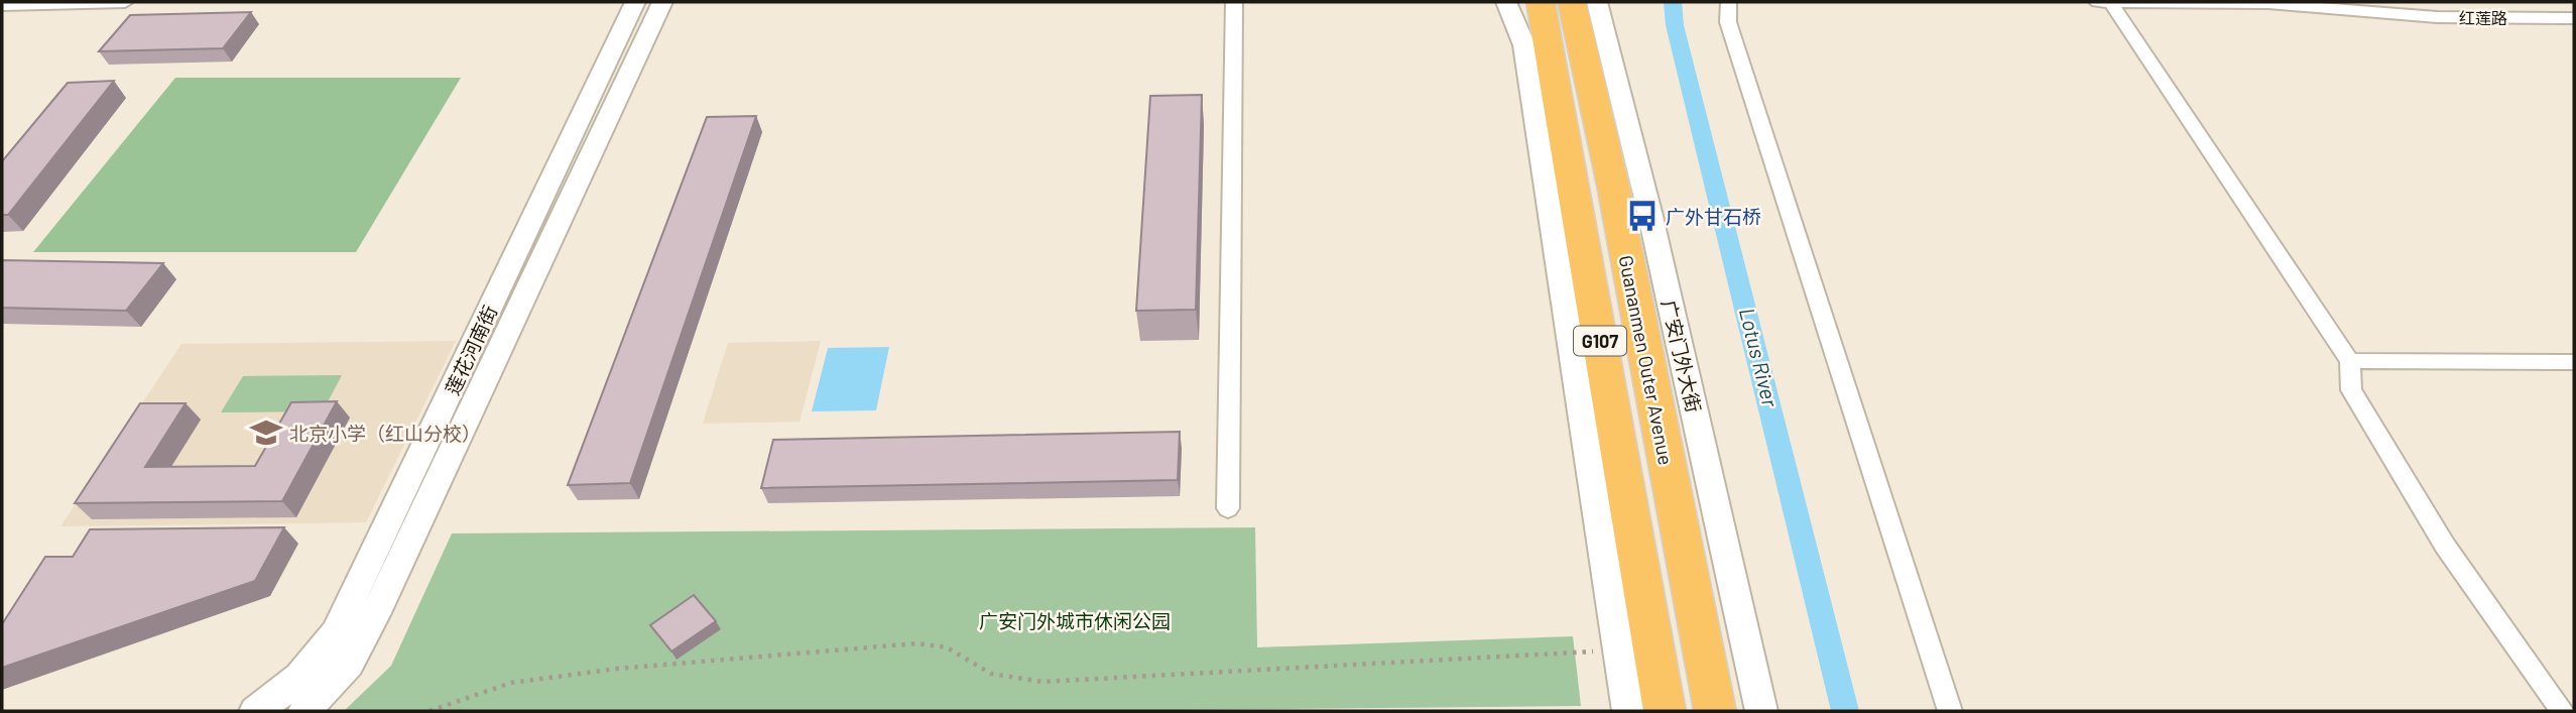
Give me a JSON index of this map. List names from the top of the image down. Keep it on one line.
{"streets":{"highway":["G107","Guananmen Outer Avenue"],"street":["红莲路","莲花河南街","广安门外大街"]},"water":["Lotus River"],"parks":["广安门外城市休闲公园"],"places":{"bus stop":["广外甘石桥"],"school or university":["北京小学（红山分校）"]}}
